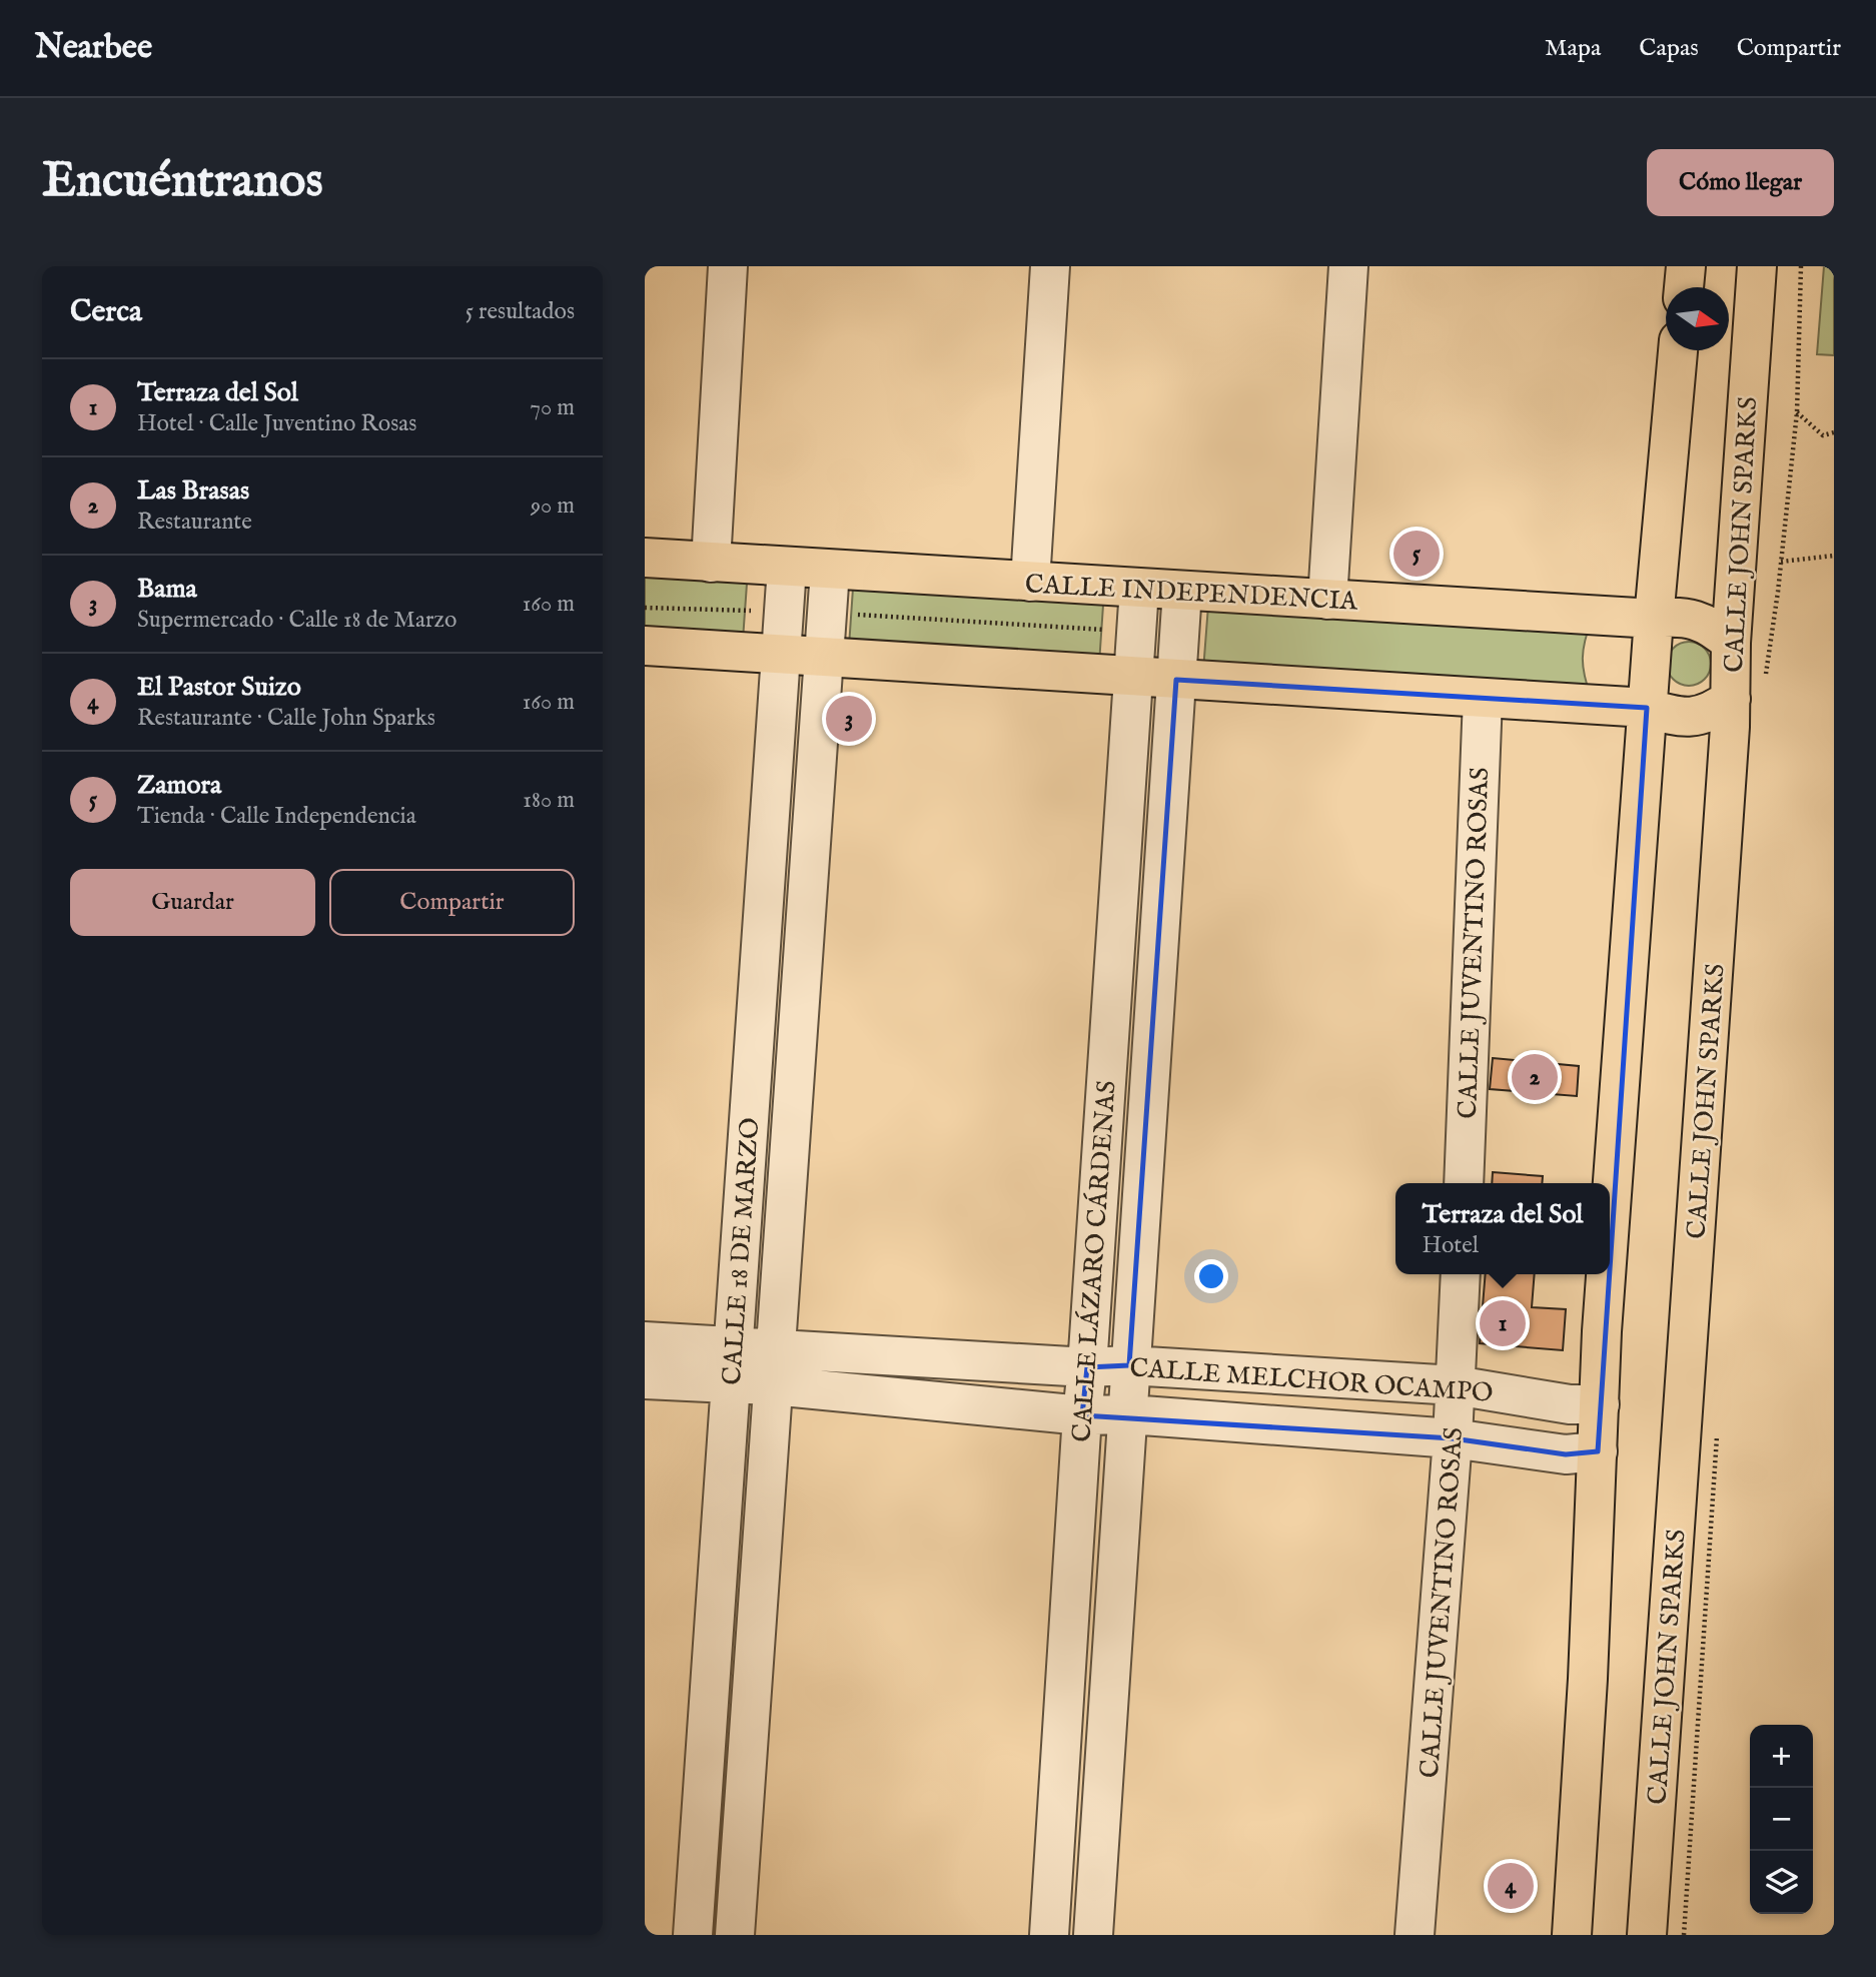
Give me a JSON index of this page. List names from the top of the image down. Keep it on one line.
{"streets":{"main road":["CALLE JOHN SPARKS","CALLE INDEPENDENCIA"],"street":["CALLE JUVENTINO ROSAS","CALLE 18 DE MARZO","CALLE LÁZARO CÁRDENAS","CALLE MELCHOR OCAMPO"]},"crossings":[["CALLE JOHN SPARKS","CALLE INDEPENDENCIA"],["CALLE INDEPENDENCIA","CALLE 18 DE MARZO"],["CALLE INDEPENDENCIA","CALLE LÁZARO CÁRDENAS"],["CALLE JUVENTINO ROSAS","CALLE MELCHOR OCAMPO"],["CALLE 18 DE MARZO","CALLE MELCHOR OCAMPO"],["CALLE LÁZARO CÁRDENAS","CALLE MELCHOR OCAMPO"]],"north":"right","page":{"header":"Nearbee","nav":["Mapa","Capas","Compartir"],"buttons":["Cómo llegar",["Guardar","Compartir"]],"title":"Encuéntranos","heading":["Cerca","5 resultados"],"list":[{"mark":"1","name":"Terraza del Sol","note":"Hotel · Calle Juventino Rosas","value":"70 m"},{"mark":"2","name":"Las Brasas","note":"Restaurante","value":"90 m"},{"mark":"3","name":"Bama","note":"Supermercado · Calle 18 de Marzo","value":"160 m"},{"mark":"4","name":"El Pastor Suizo","note":"Restaurante · Calle John Sparks","value":"160 m"},{"mark":"5","name":"Zamora","note":"Tienda · Calle Independencia","value":"180 m"}],"pins":["5","3","2","1","4"],"popup":["Terraza del Sol","Hotel"],"map_buttons":["+","−"]}}
